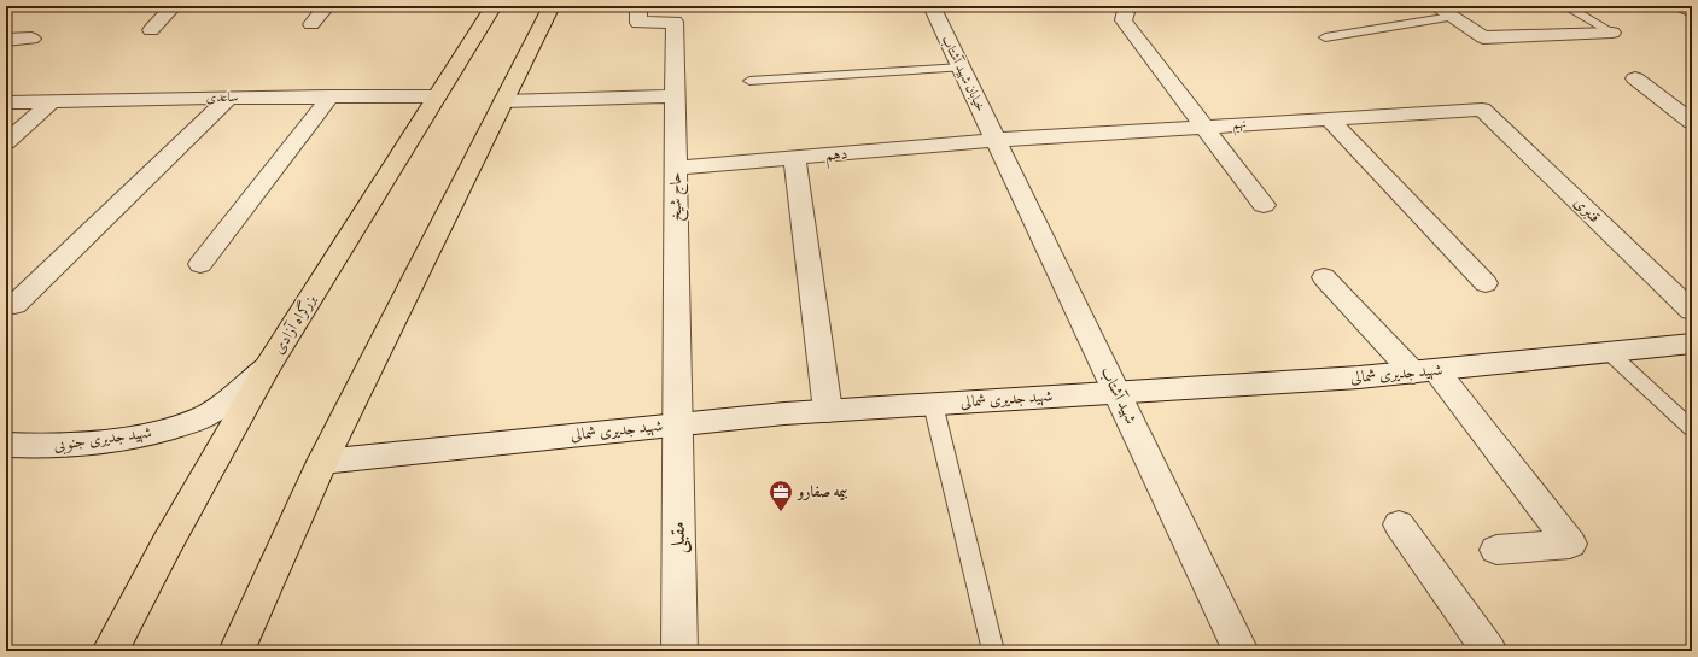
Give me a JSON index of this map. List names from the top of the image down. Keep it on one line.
{"streets":{"highway":["بزرگراه آزادی"],"street":["خیابان شهید آشتاب","ساعدی","نهم","دهم","حاج شیخ","قنبری","شهید جدیری شمالی","شهید آشتاب","شهید جدیری جنوبی","مقبلی"]},"crossings":[["خیابان شهید آشتاب","نهم"],["خیابان شهید آشتاب","دهم"],["خیابان شهید آشتاب","شهید آشتاب"],["ساعدی","بزرگراه آزادی"],["نهم","دهم"],["نهم","قنبری"],["نهم","شهید آشتاب"],["دهم","حاج شیخ"],["دهم","شهید آشتاب"],["حاج شیخ","شهید جدیری شمالی"],["حاج شیخ","مقبلی"],["بزرگراه آزادی","شهید جدیری جنوبی"],["شهید جدیری شمالی","شهید آشتاب"],["شهید جدیری شمالی","مقبلی"]],"places":{"office":["بیمه صفارو"]}}
